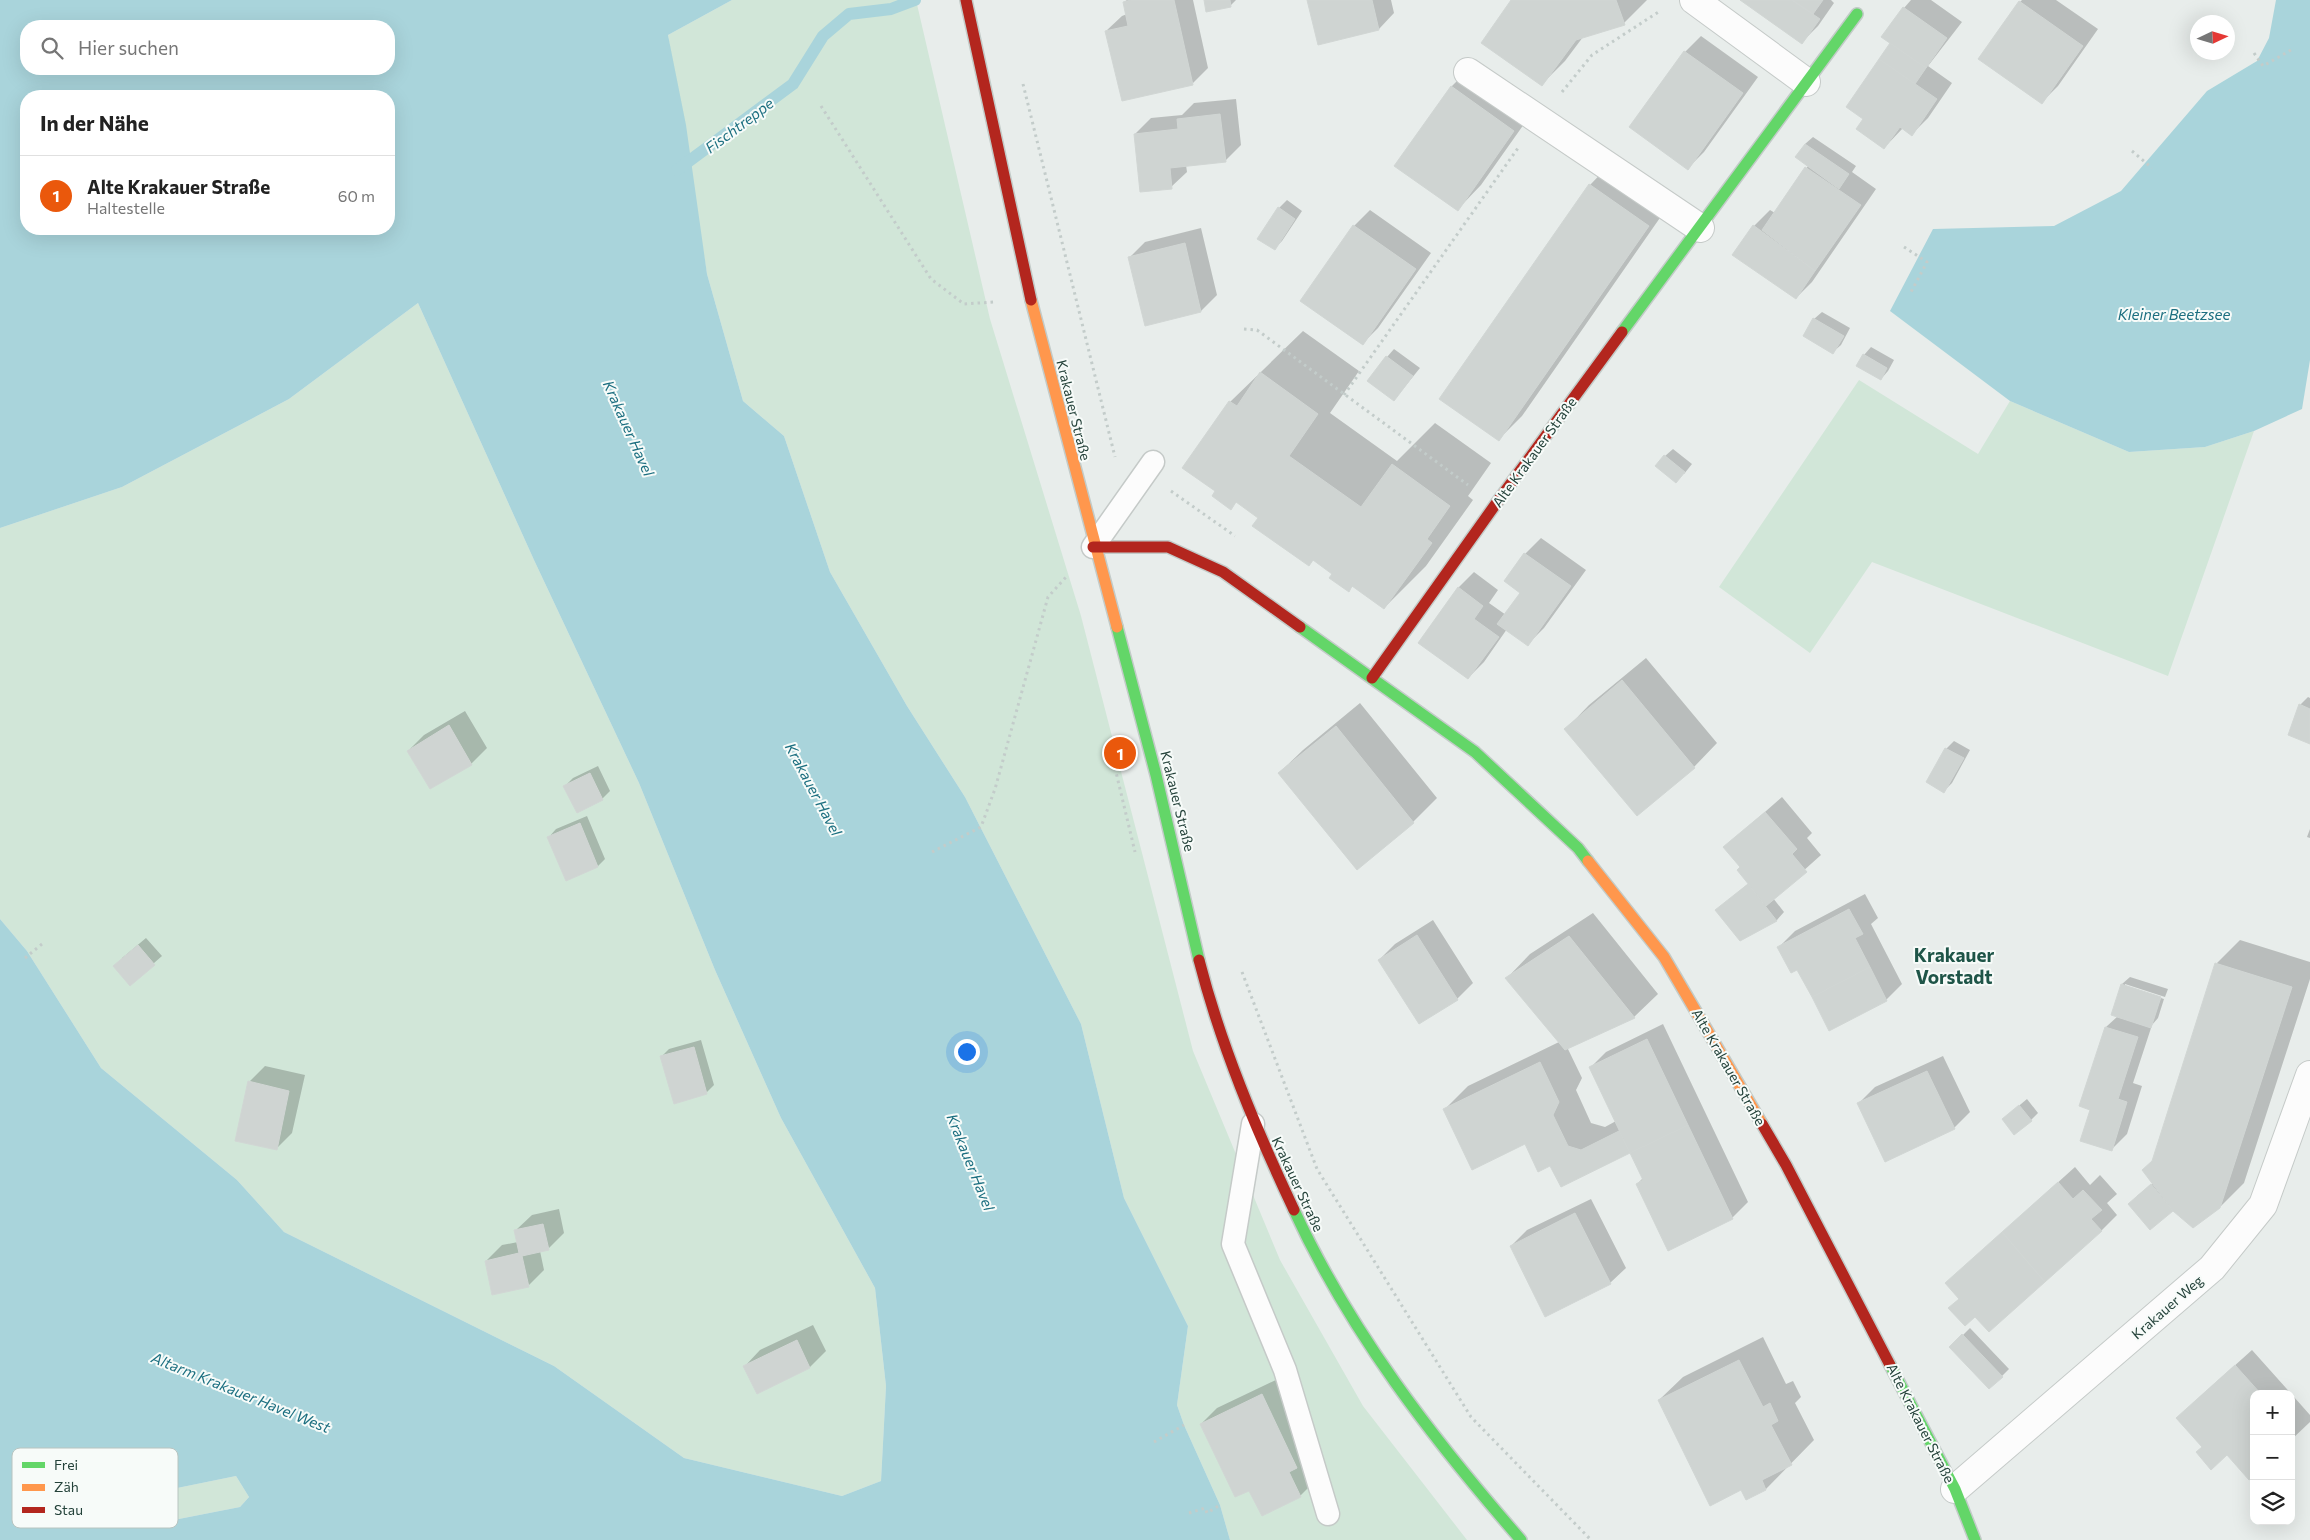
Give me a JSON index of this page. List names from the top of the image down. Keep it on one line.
{"streets":{"street":["Krakauer Straße","Alte Krakauer Straße","Krakauer Weg"]},"crossings":[["Krakauer Straße","Alte Krakauer Straße"],["Alte Krakauer Straße","Krakauer Weg"]],"districts":["Krakauer Vorstadt"],"water":["Fischtreppe","Kleiner Beetzsee","Krakauer Havel","Altarm Krakauer Havel West"],"legend":["Frei","Zäh","Stau"],"north":"right","page":{"search":"Hier suchen","heading":"In der Nähe","list":[{"mark":"1","name":"Alte Krakauer Straße","note":"Haltestelle","value":"60 m"}],"pins":"1","map_buttons":["+","−"]}}
